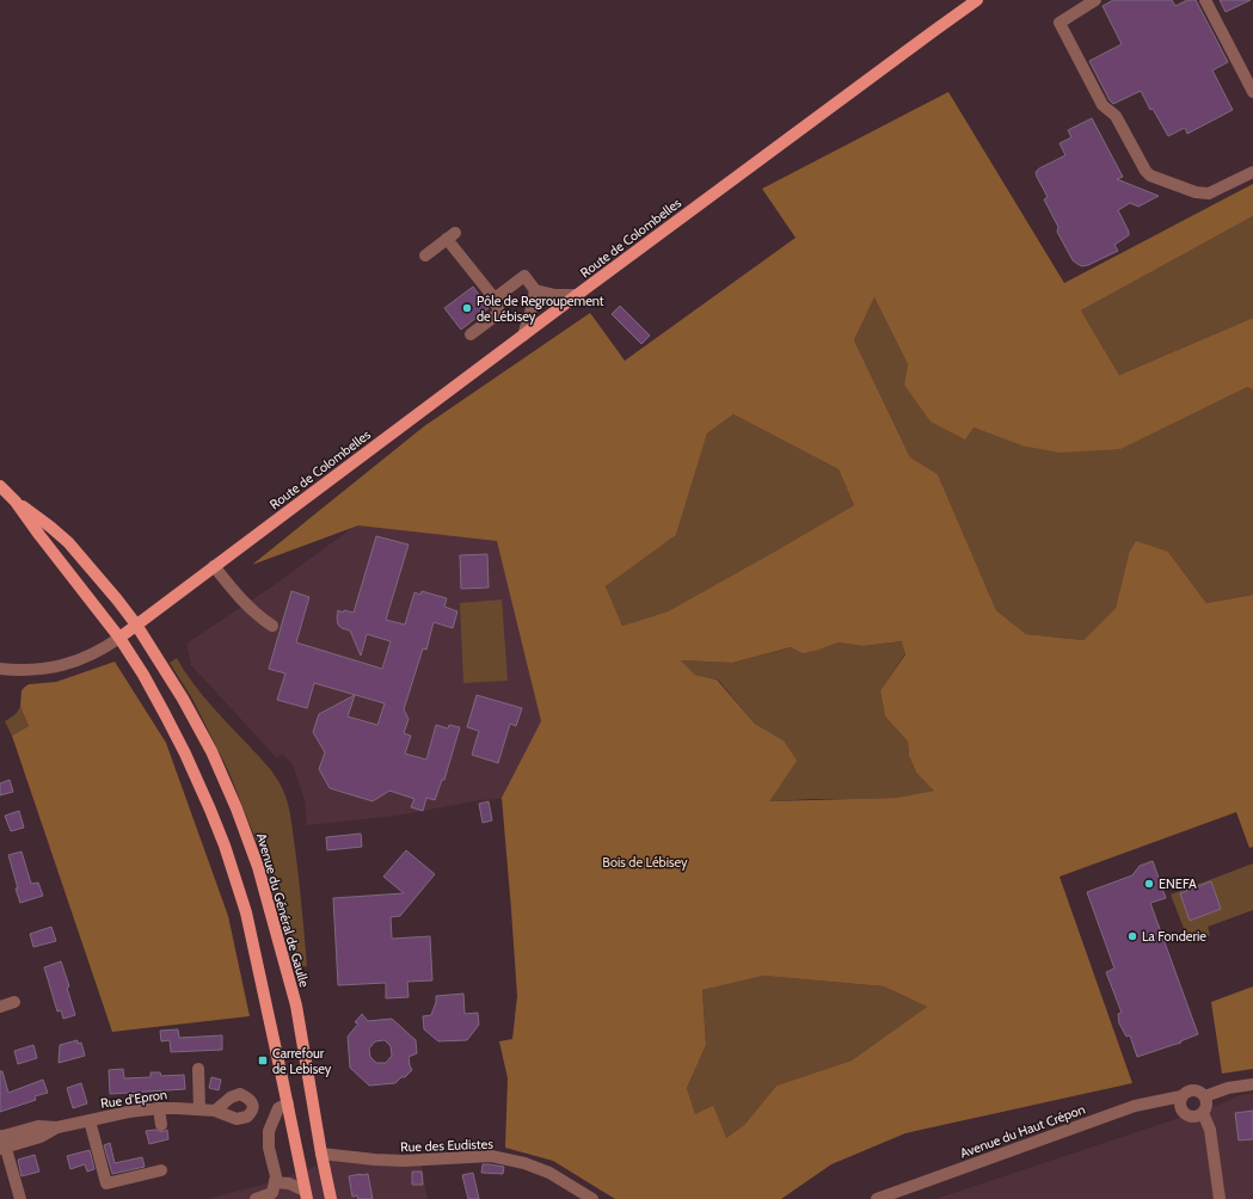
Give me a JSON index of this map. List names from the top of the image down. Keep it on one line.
{"streets":{"main road":["Route de Colombelles","Avenue du Général de Gaulle"],"street":["Rue d'Epron","Avenue du Haut Crépon","Rue des Eudistes"]},"crossings":[["Route de Colombelles","Avenue du Général de Gaulle"],["Avenue du Général de Gaulle","Rue des Eudistes"]],"parks":["Bois de Lébisey"],"places":{"other":["Pôle de Regroupement de Lébisey","ENEFA","La Fonderie"],"transit":["Carrefour de Lebisey"]}}
